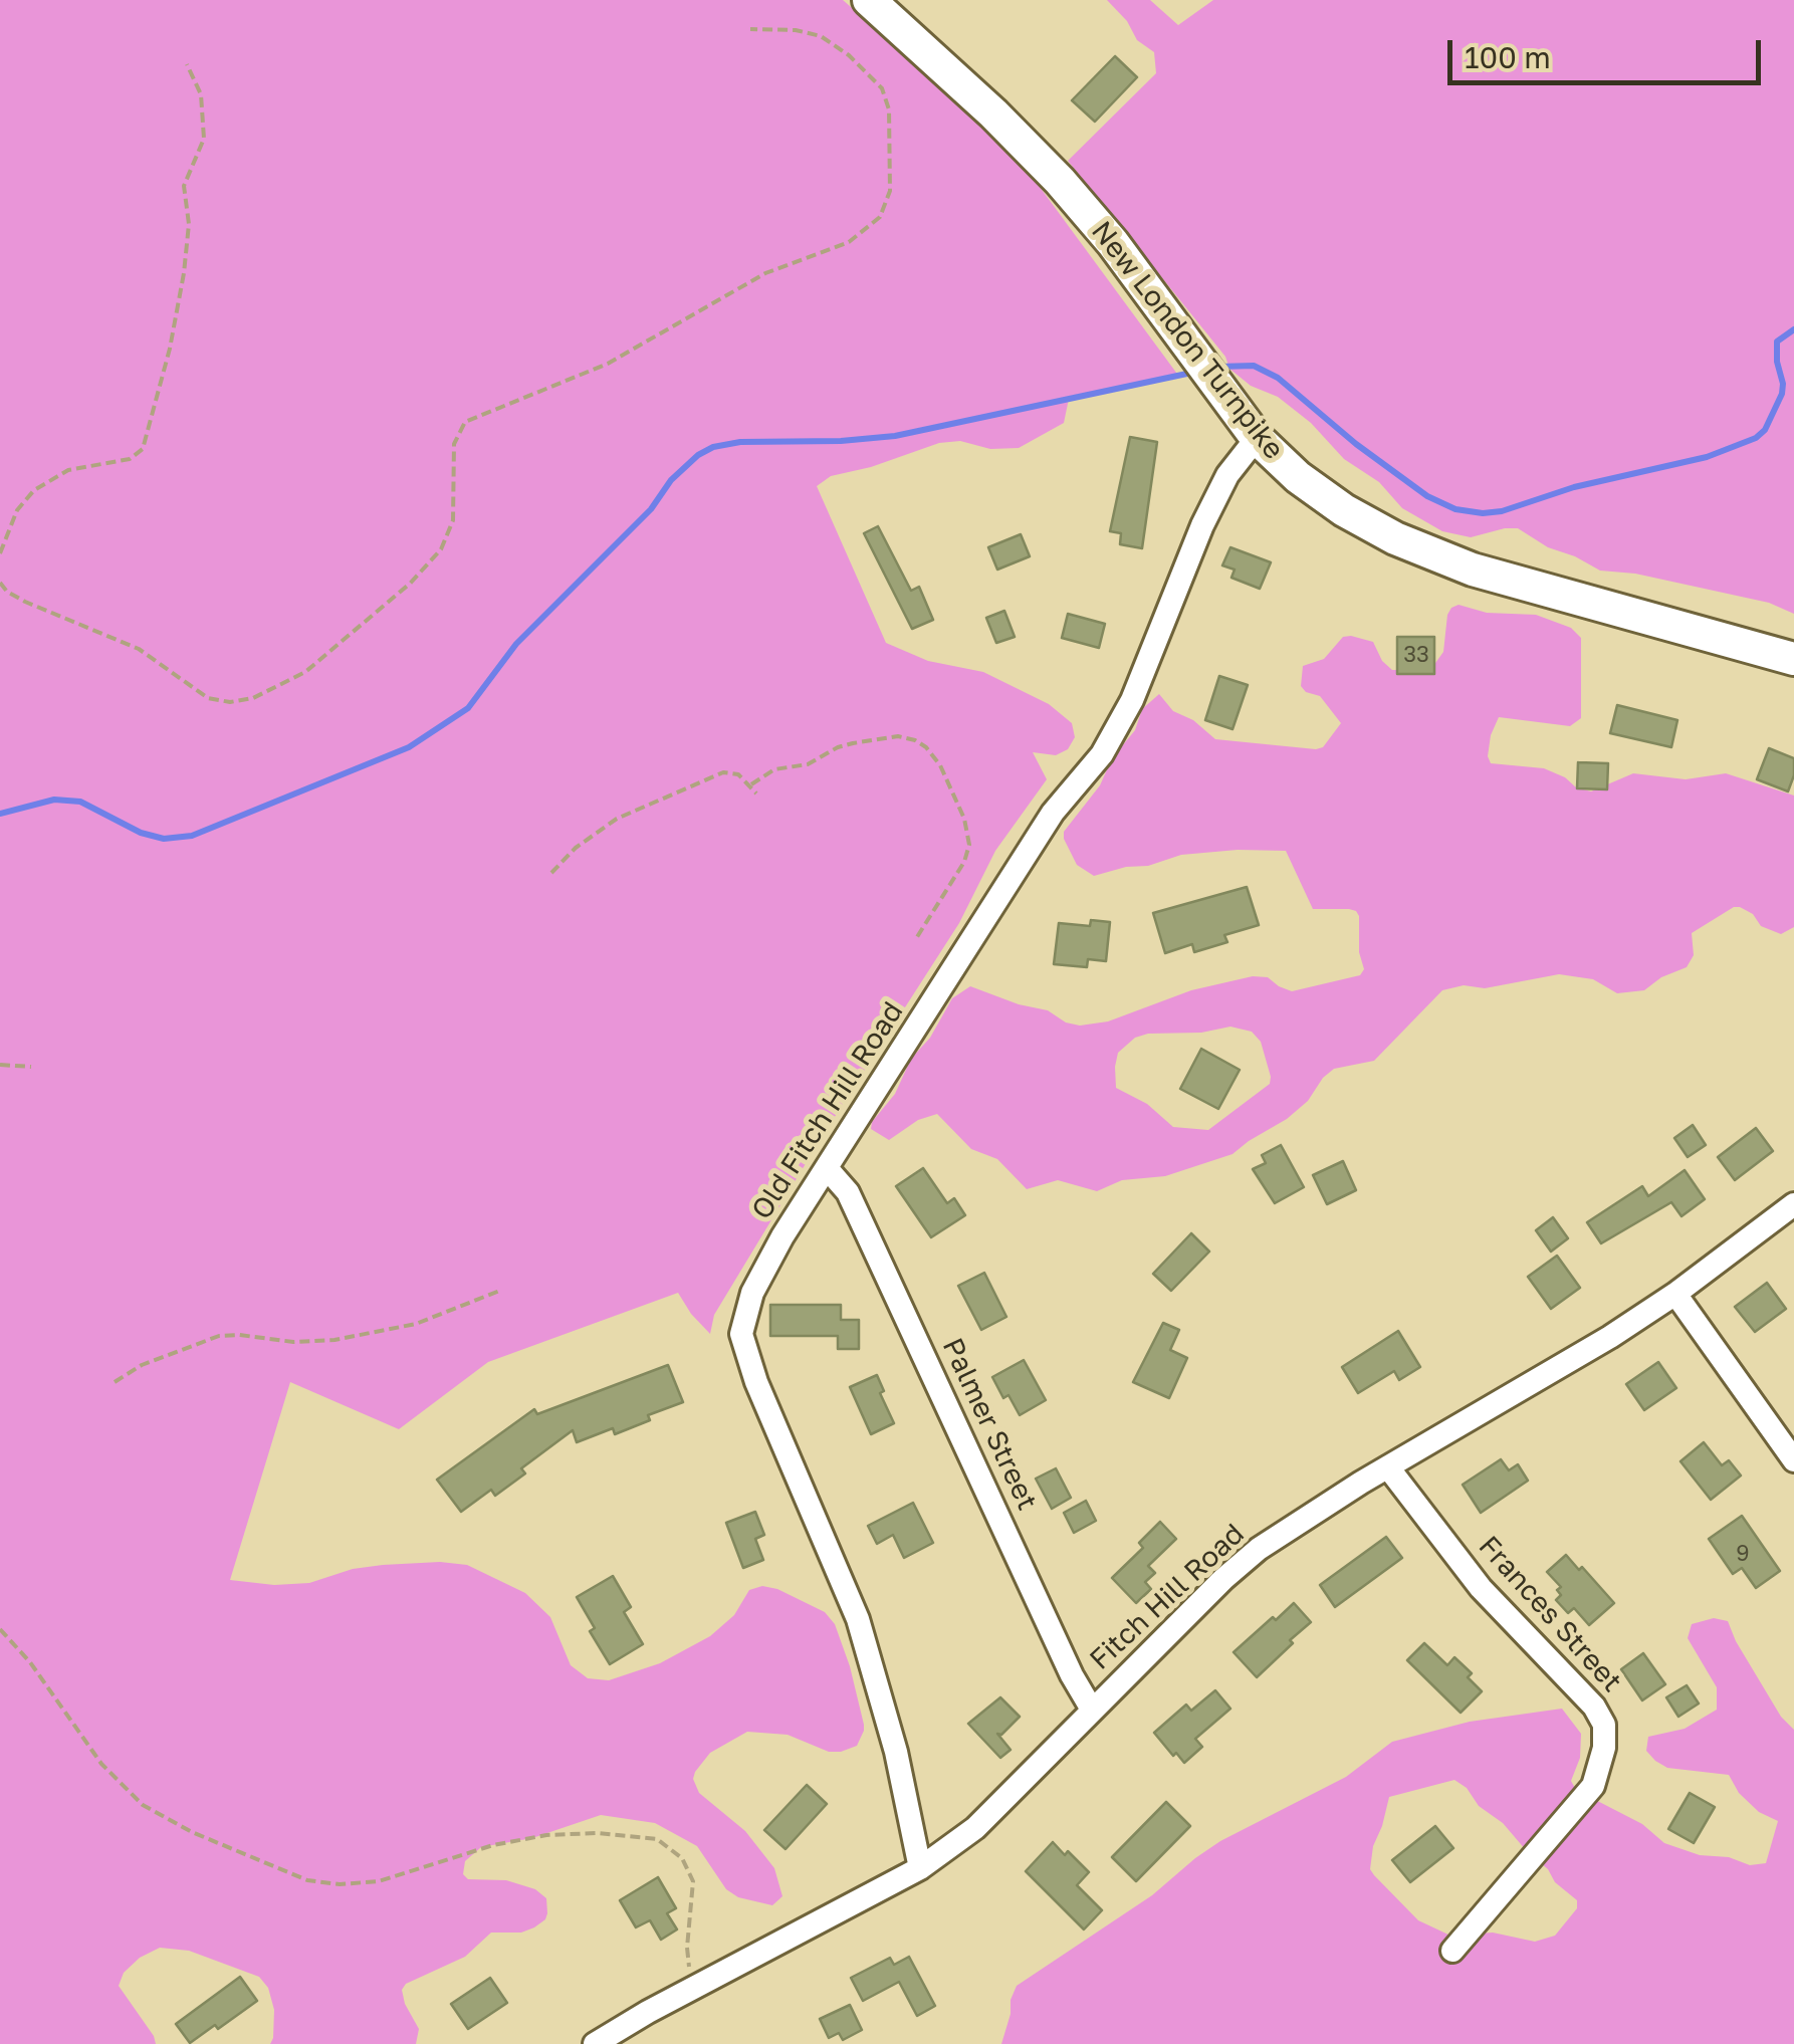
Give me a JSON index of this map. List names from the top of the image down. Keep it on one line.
{"streets":{"main road":["New London Turnpike"],"street":["Old Fitch Hill Road","Palmer Street","Fitch Hill Road","Frances Street"]},"crossings":[["New London Turnpike","Old Fitch Hill Road"],["Old Fitch Hill Road","Palmer Street"],["Old Fitch Hill Road","Fitch Hill Road"],["Palmer Street","Fitch Hill Road"],["Fitch Hill Road","Frances Street"]],"house_numbers":["33","9"],"scale_bar":"100 m"}
